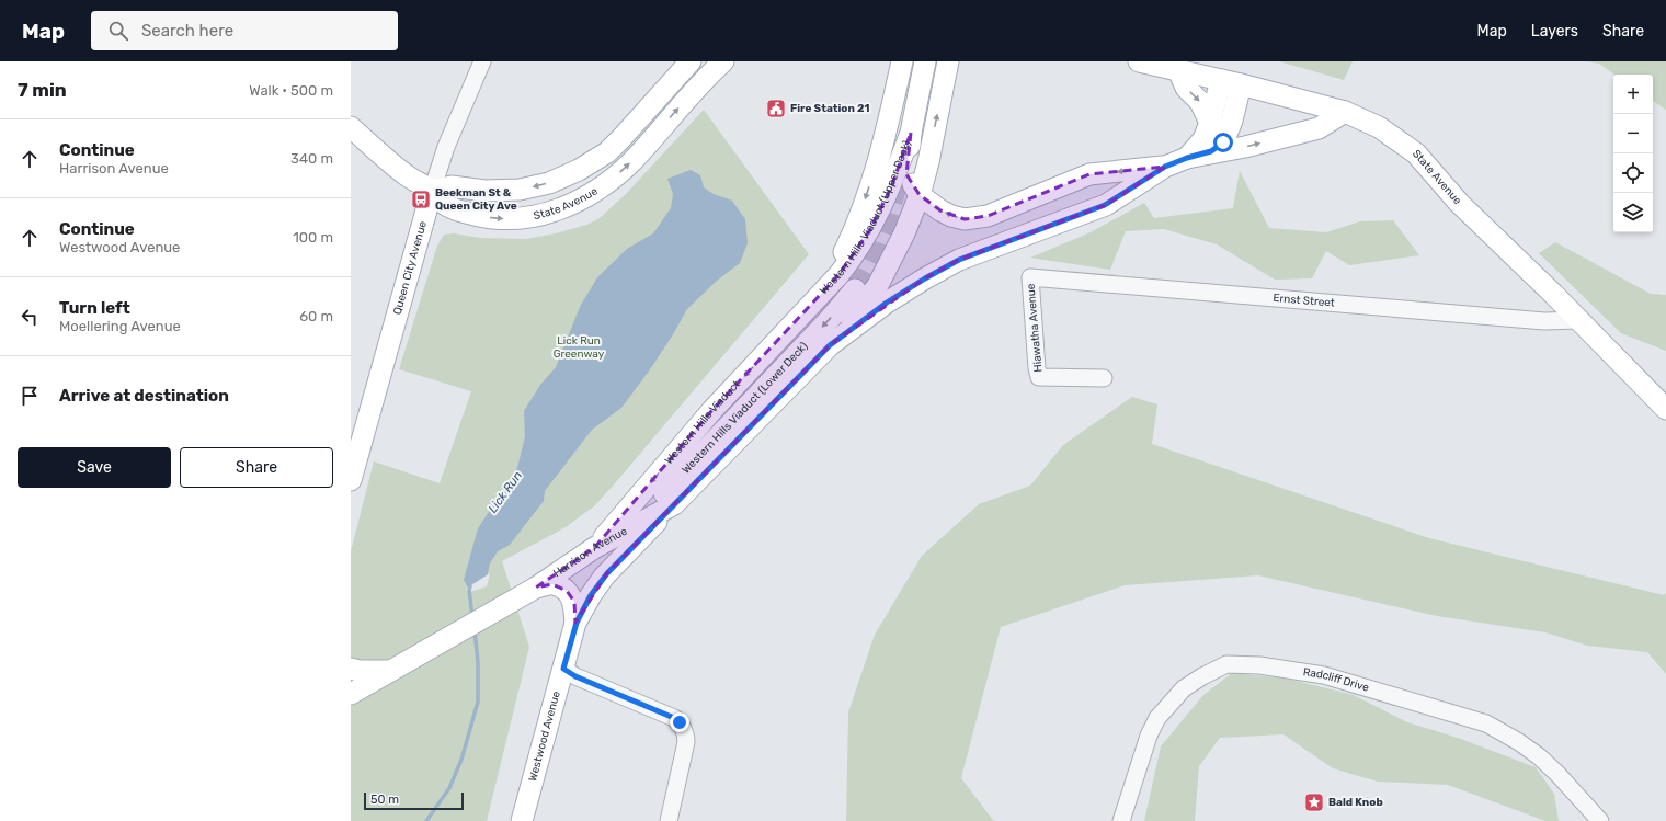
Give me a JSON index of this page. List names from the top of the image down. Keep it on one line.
{"streets":{"main road":["State Avenue","Western Hills Viaduct (Upper Deck)","Queen City Avenue","Western Hills Viaduct (Lower Deck)","Western Hills Viaduct","Harrison Avenue","Westwood Avenue"],"street":["Ernst Street","Hiawatha Avenue","Radcliff Drive"]},"crossings":[["State Avenue","Queen City Avenue"],["State Avenue","Ernst Street"],["State Avenue","Harrison Avenue"],["Western Hills Viaduct (Upper Deck)","Western Hills Viaduct"],["Ernst Street","Hiawatha Avenue"],["Western Hills Viaduct (Lower Deck)","Harrison Avenue"],["Western Hills Viaduct","Harrison Avenue"],["Harrison Avenue","Westwood Avenue"]],"one_way":["Western Hills Viaduct (Lower Deck)","Western Hills Viaduct"],"water":["Lick Run"],"parks":["Lick Run Greenway"],"places":{"public building":["Fire Station 21"],"bus stop":["Beekman St & Queen City Ave"],"place":["Bald Knob"]},"scale_bar":"50 m","page":{"header":"Map","search":"Search here","nav":["Map","Layers","Share"],"heading":["7 min","Walk · 500 m"],"map_buttons":["+","−"],"list":[["Continue","Harrison Avenue","340 m"],["Continue","Westwood Avenue","100 m"],["Turn left","Moellering Avenue","60 m"],"Arrive at destination"],"buttons":["Save","Share"],"scale":"50 m"}}
